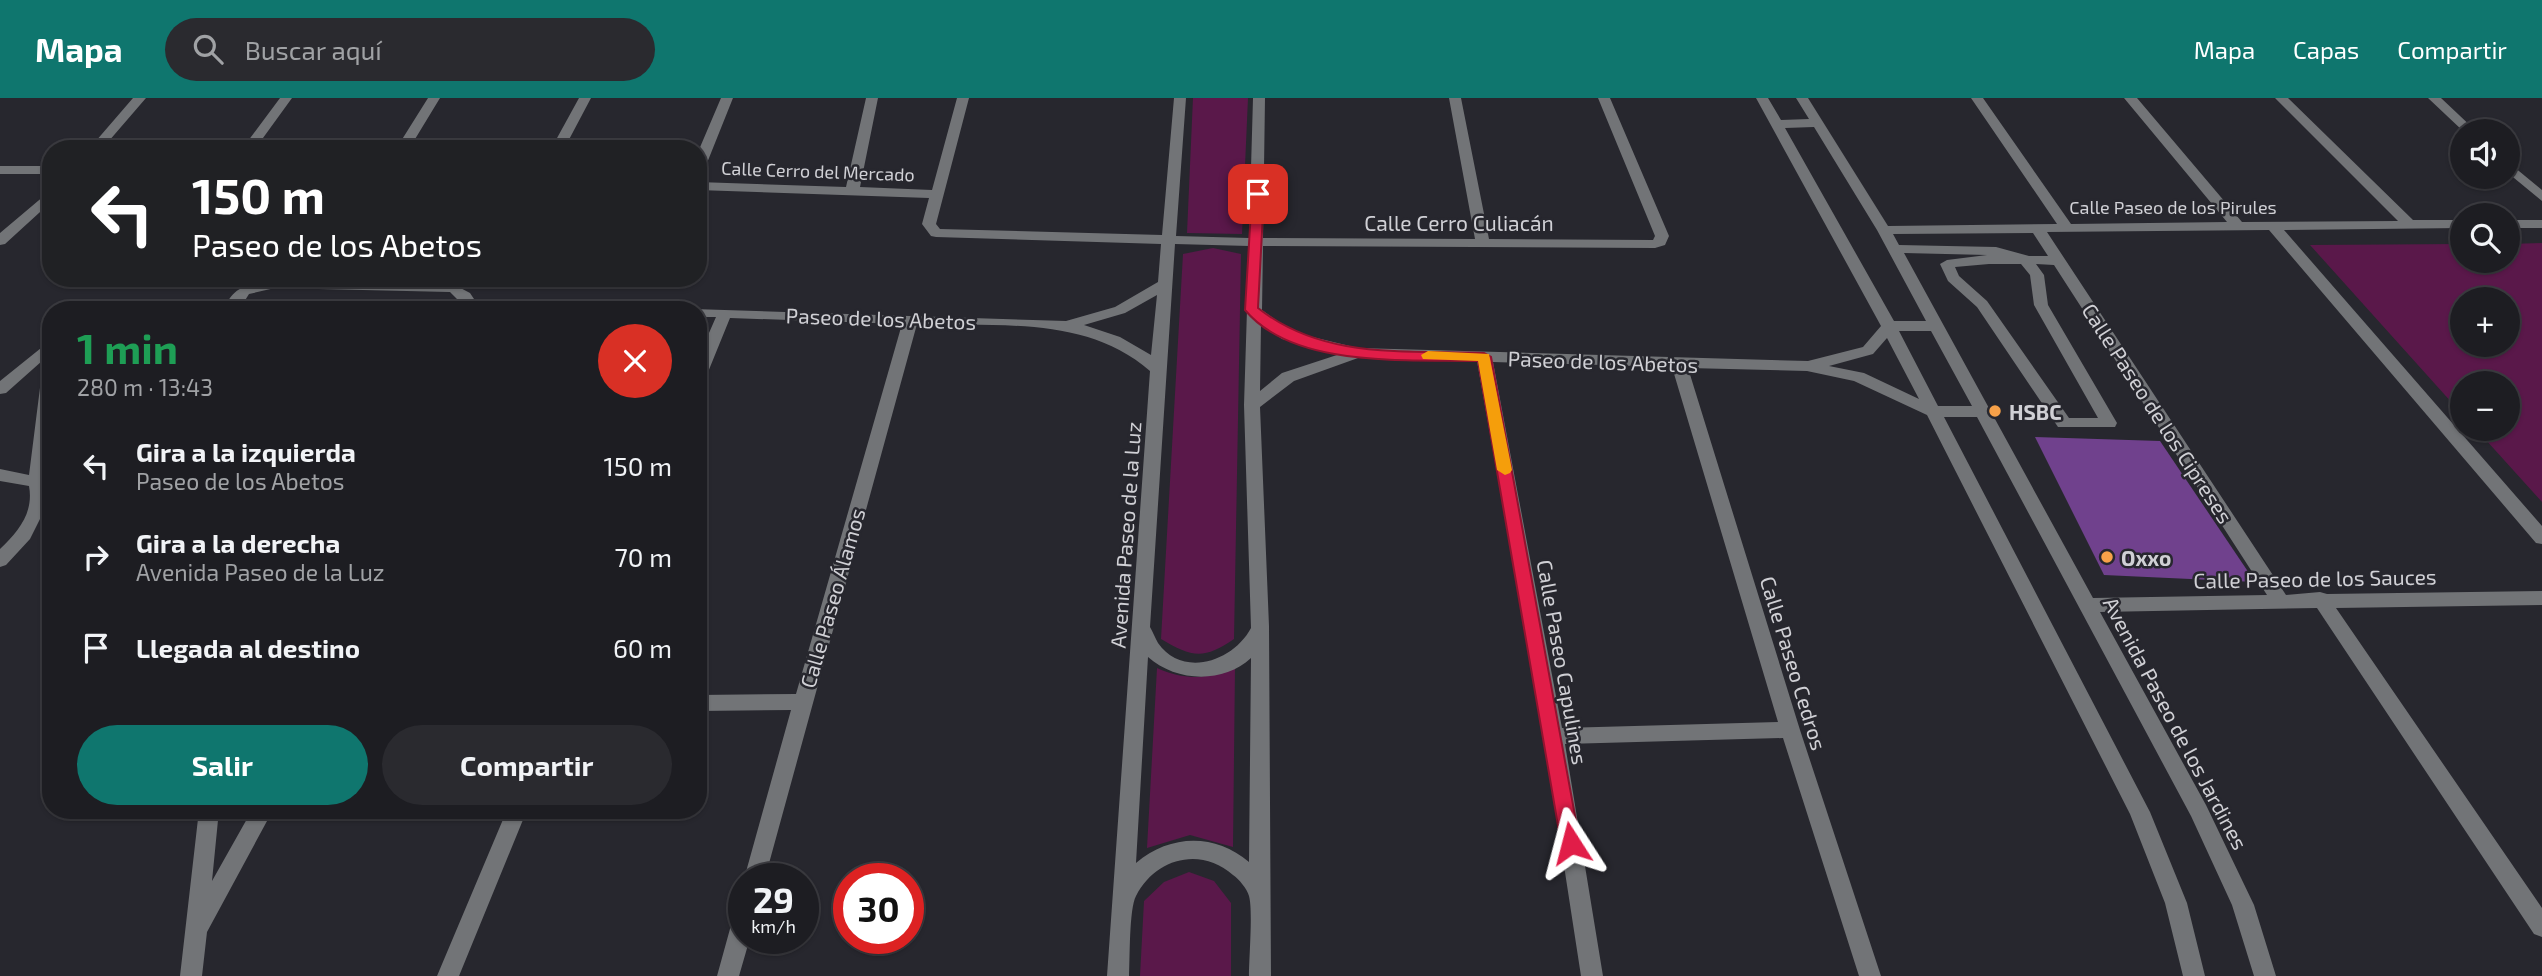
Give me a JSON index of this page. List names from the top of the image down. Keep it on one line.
{"streets":{"street":["Calle Cerro del Mercado","Calle Paseo de los Pirules","Calle Cerro Culiacán","Paseo de los Abetos","Calle Paseo de los Cipreses","Avenida Paseo de la Luz","Calle Paseo de los Sauces","Calle Paseo Álamos","Calle Paseo Capulines","Calle Paseo Cedros","Avenida Paseo de los Jardines"]},"crossings":[["Calle Paseo de los Pirules","Calle Paseo de los Cipreses"],["Calle Paseo de los Pirules","Avenida Paseo de los Jardines"],["Calle Cerro Culiacán","Avenida Paseo de la Luz"],["Paseo de los Abetos","Avenida Paseo de la Luz"],["Paseo de los Abetos","Calle Paseo Álamos"],["Paseo de los Abetos","Calle Paseo Capulines"],["Paseo de los Abetos","Calle Paseo Cedros"],["Calle Paseo de los Cipreses","Calle Paseo de los Sauces"],["Calle Paseo de los Sauces","Avenida Paseo de los Jardines"]],"places":["HSBC","Oxxo"],"page":{"header":"Mapa","search":"Buscar aquí","nav":["Mapa","Capas","Compartir"],"map_buttons":["+","−"],"turn":["150 m","Paseo de los Abetos"],"heading":["1 min","280 m · 13:43"],"list":[{"name":"Gira a la izquierda","note":"Paseo de los Abetos","value":"150 m"},{"name":"Gira a la derecha","note":"Avenida Paseo de la Luz","value":"70 m"},{"name":"Llegada al destino","value":"60 m"}],"buttons":["Salir","Compartir"],"speed":"29 km/h","limit":"30"}}
